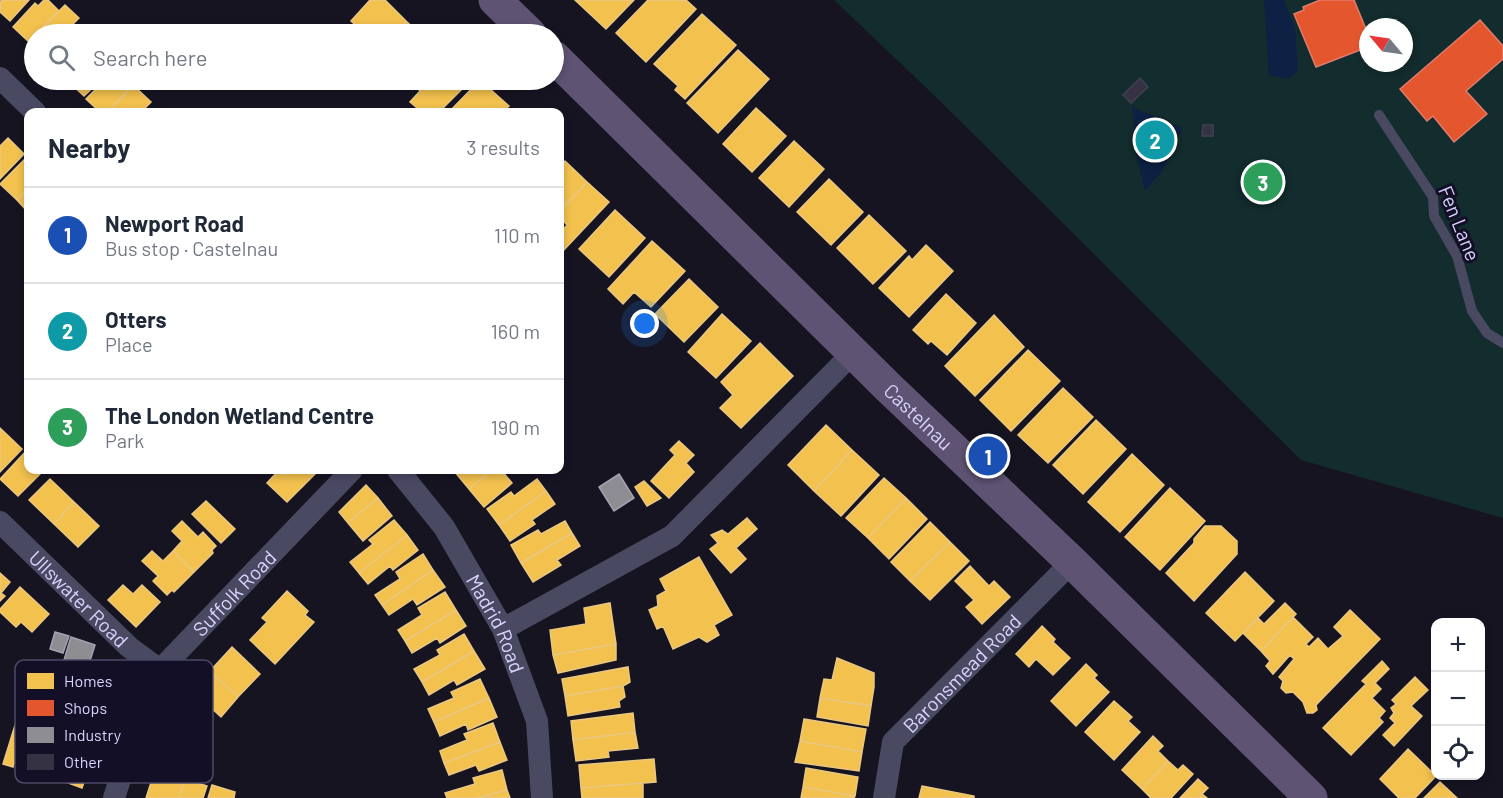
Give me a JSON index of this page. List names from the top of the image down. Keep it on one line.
{"streets":{"main road":["Castelnau"],"street":["Suffolk Road","Ullswater Road","Madrid Road","Baronsmead Road"],"lane":["Fen Lane"]},"crossings":[["Castelnau","Baronsmead Road"]],"legend":["Homes","Shops","Industry","Other"],"north":"top left","page":{"search":"Search here","heading":["Nearby","3 results"],"pins":["2","3","1"],"list":[{"mark":"1","name":"Newport Road","note":"Bus stop · Castelnau","value":"110 m"},{"mark":"2","name":"Otters","note":"Place","value":"160 m"},{"mark":"3","name":"The London Wetland Centre","note":"Park","value":"190 m"}],"map_buttons":["+","−"]}}
